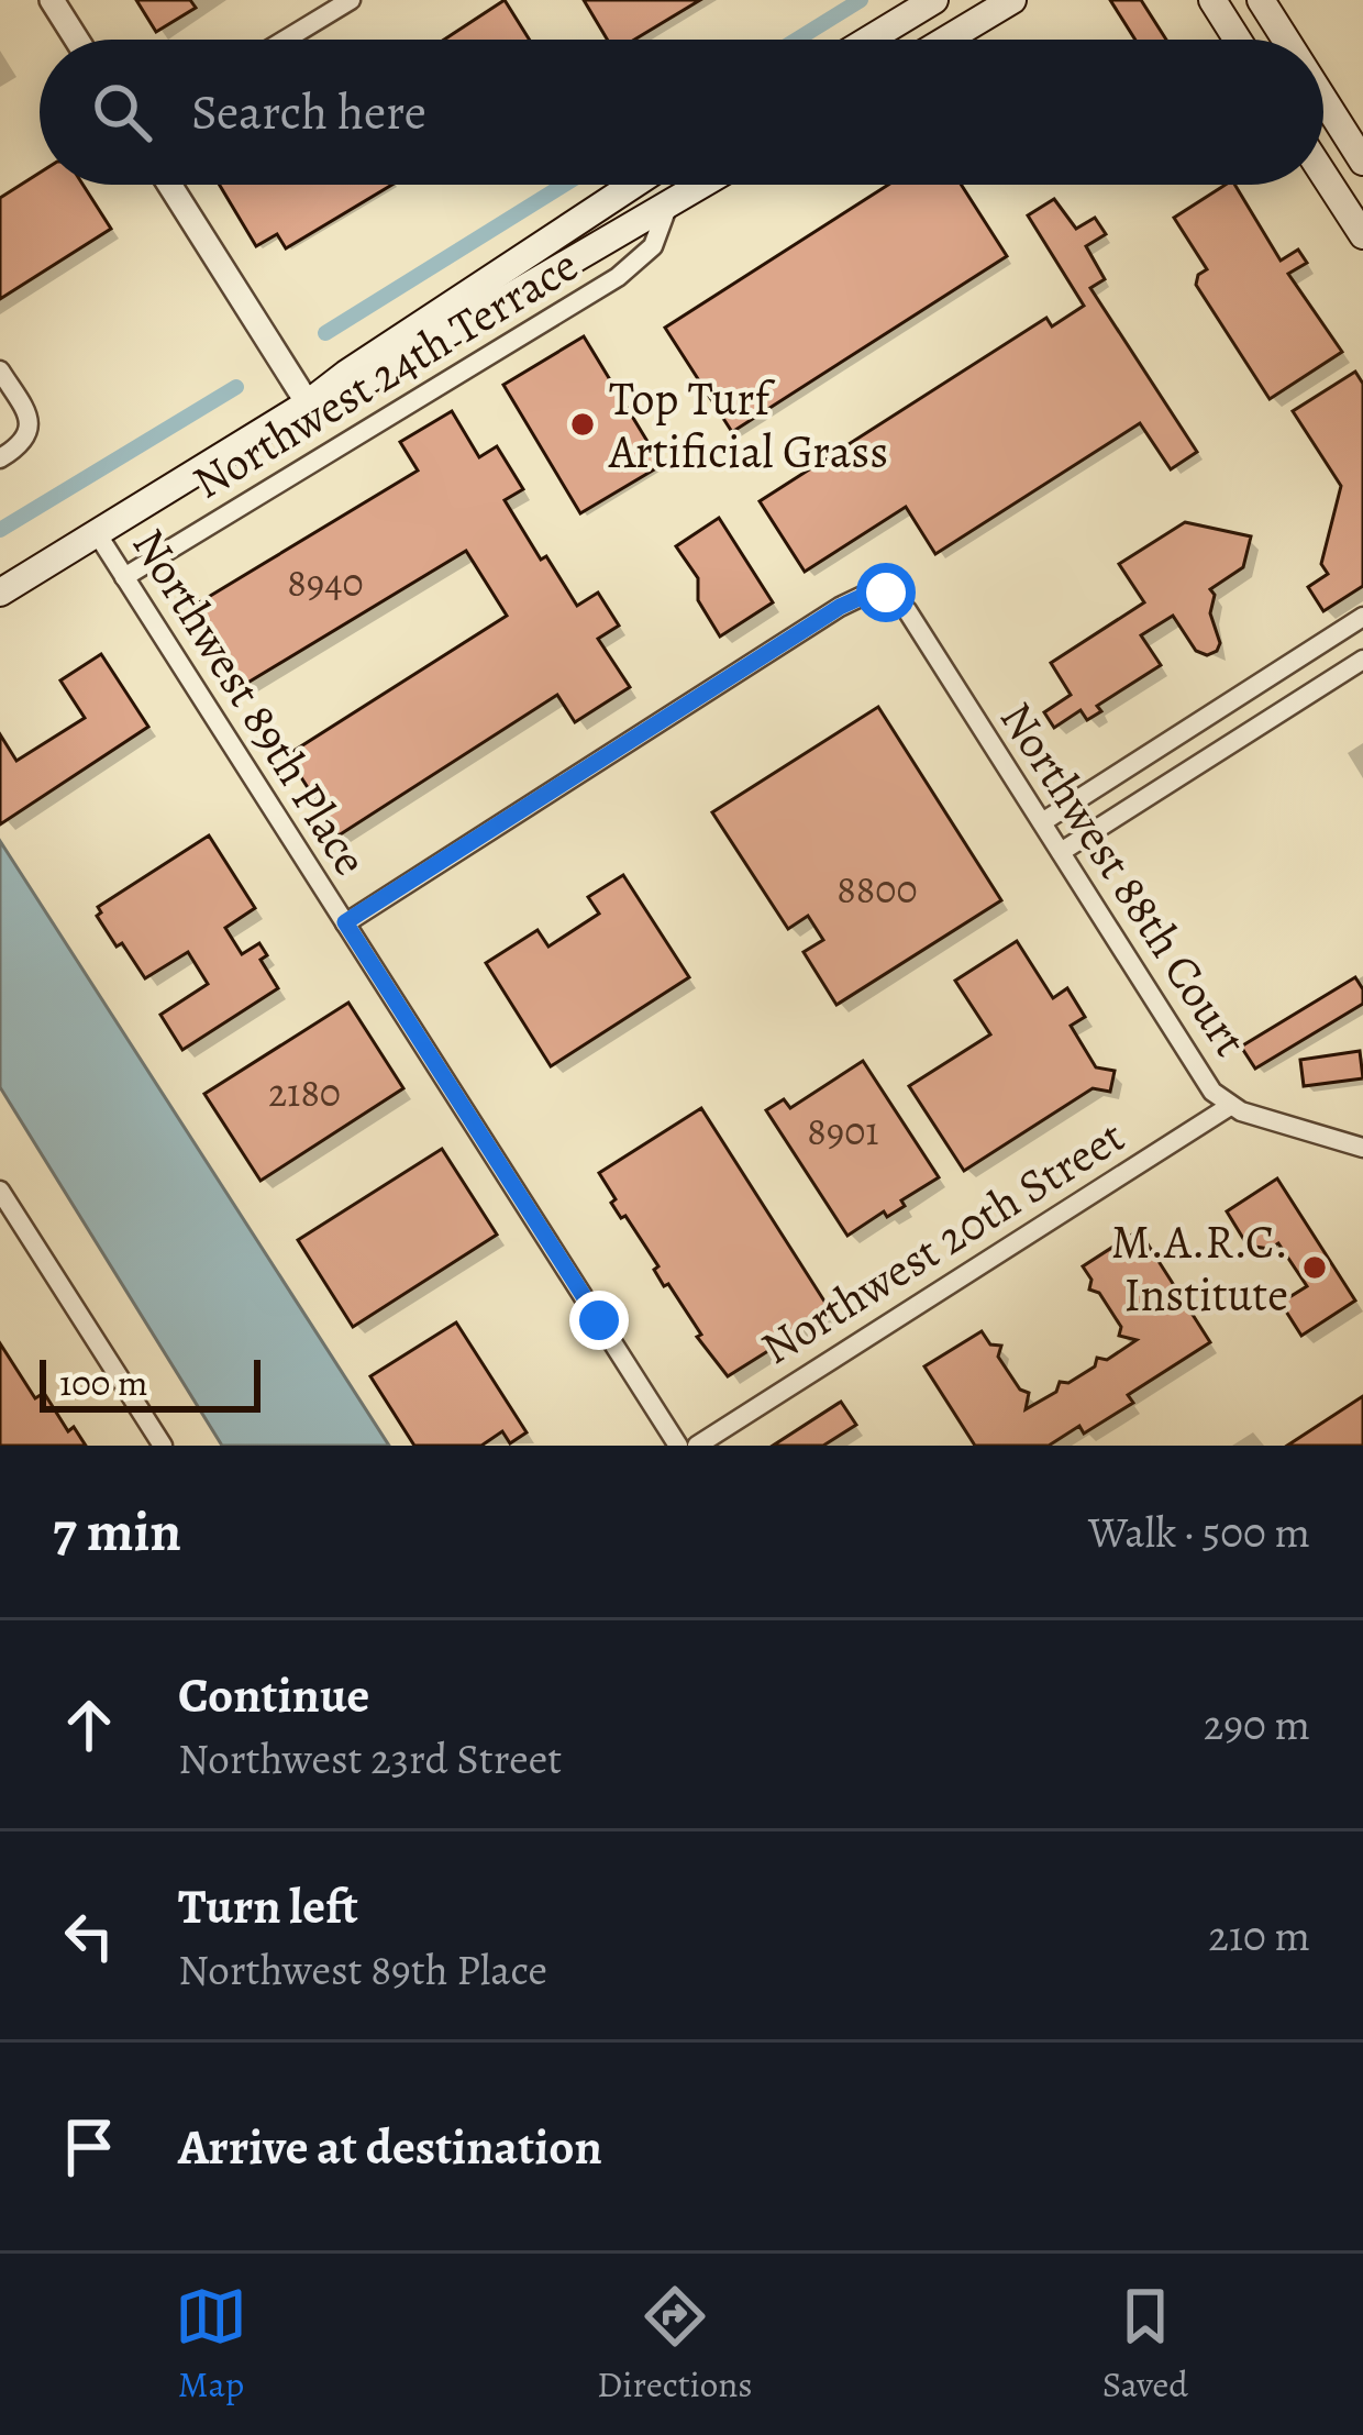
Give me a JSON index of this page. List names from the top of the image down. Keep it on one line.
{"streets":{"street":["Northwest 24th Terrace","Northwest 89th Place","Northwest 88th Court","Northwest 20th Street"]},"crossings":[["Northwest 24th Terrace","Northwest 89th Place"],["Northwest 89th Place","Northwest 88th Court"],["Northwest 88th Court","Northwest 20th Street"]],"places":["Top Turf Artificial Grass","M.A.R.C. Institute"],"house_numbers":["8940","8800","2180","8901"],"scale_bar":"100 m","page":{"search":"Search here","scale":"100 m","heading":["7 min","Walk · 500 m"],"list":[["Continue","Northwest 23rd Street","290 m"],["Turn left","Northwest 89th Place","210 m"],"Arrive at destination"],"nav":["Map","Directions","Saved"]}}
